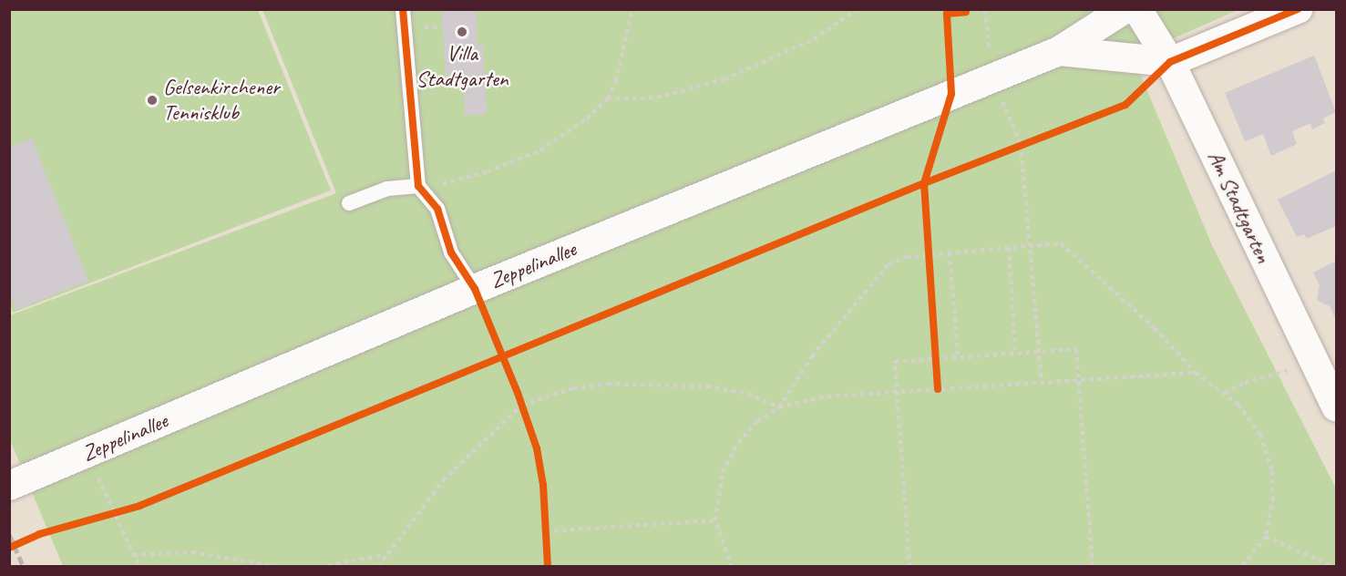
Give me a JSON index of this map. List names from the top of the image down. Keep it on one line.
{"streets":{"street":["Am Stadtgarten","Zeppelinallee"]},"crossings":[["Am Stadtgarten","Zeppelinallee"]],"places":["Villa Stadtgarten","Gelsenkirchener Tennisklub"]}
